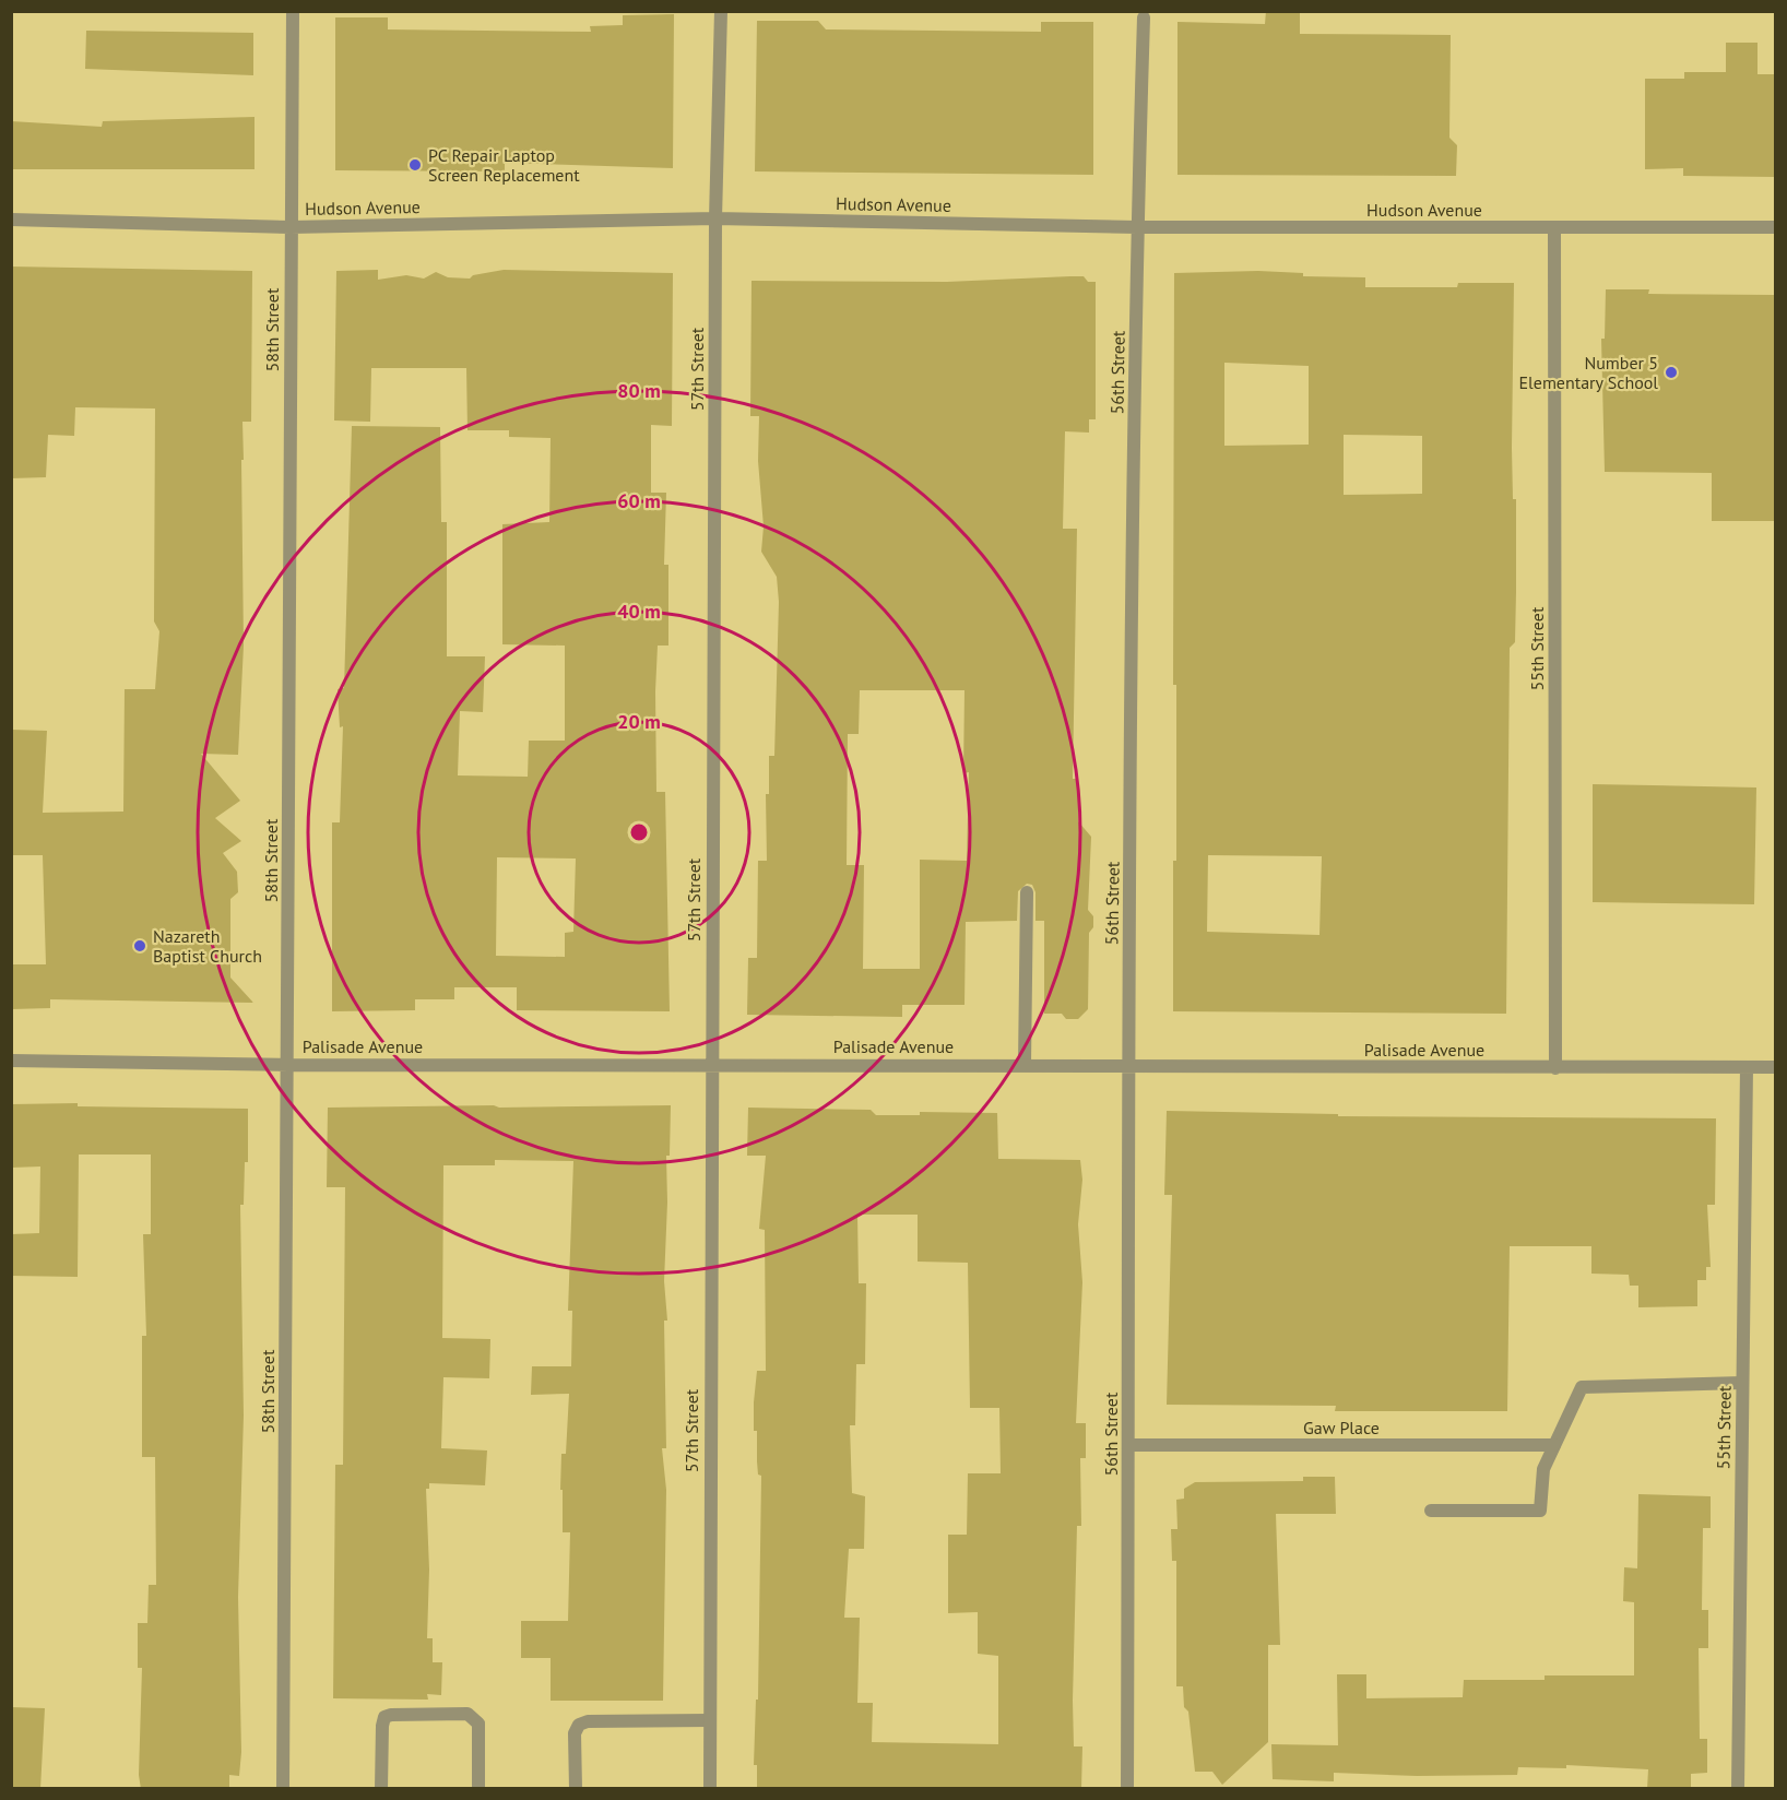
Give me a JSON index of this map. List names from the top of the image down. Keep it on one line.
{"streets":{"street":["Hudson Avenue","58th Street","57th Street","56th Street","55th Street","Palisade Avenue","Gaw Place"]},"crossings":[["Hudson Avenue","58th Street"],["Hudson Avenue","57th Street"],["Hudson Avenue","56th Street"],["Hudson Avenue","55th Street"],["58th Street","Palisade Avenue"],["57th Street","Palisade Avenue"],["56th Street","Palisade Avenue"],["56th Street","Gaw Place"],["55th Street","Palisade Avenue"]],"places":["PC Repair Laptop Screen Replacement","Number 5 Elementary School","Nazareth Baptist Church"],"rings":["80 m","60 m","40 m","20 m"]}
